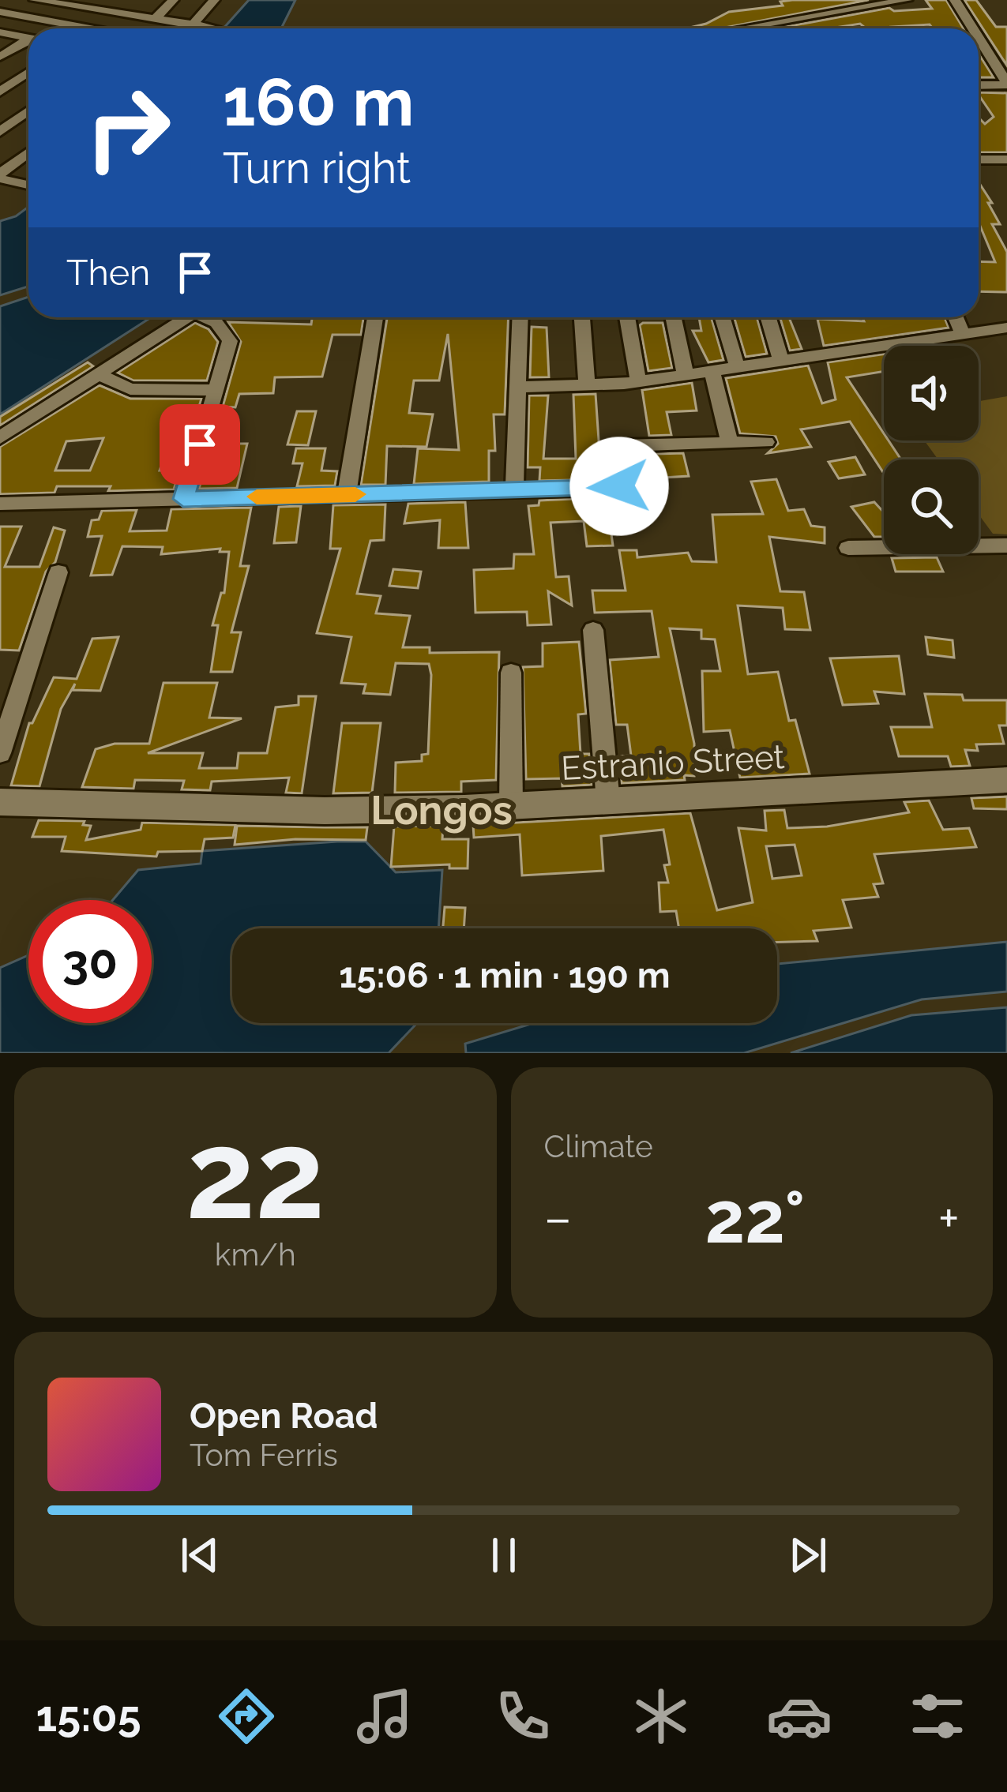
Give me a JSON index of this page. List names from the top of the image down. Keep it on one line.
{"streets":{"street":["Estranio Street"]},"districts":["Longos"],"page":{"turn":["160 m","Turn right"],"then":"Then","limit":"30","trip":"15:06 · 1 min · 190 m","tile":[["22","km/h"],"Climate"],"heat":["−","22°","+"],"song":["Open Road","Tom Ferris"],"tabs":"15:05"}}
